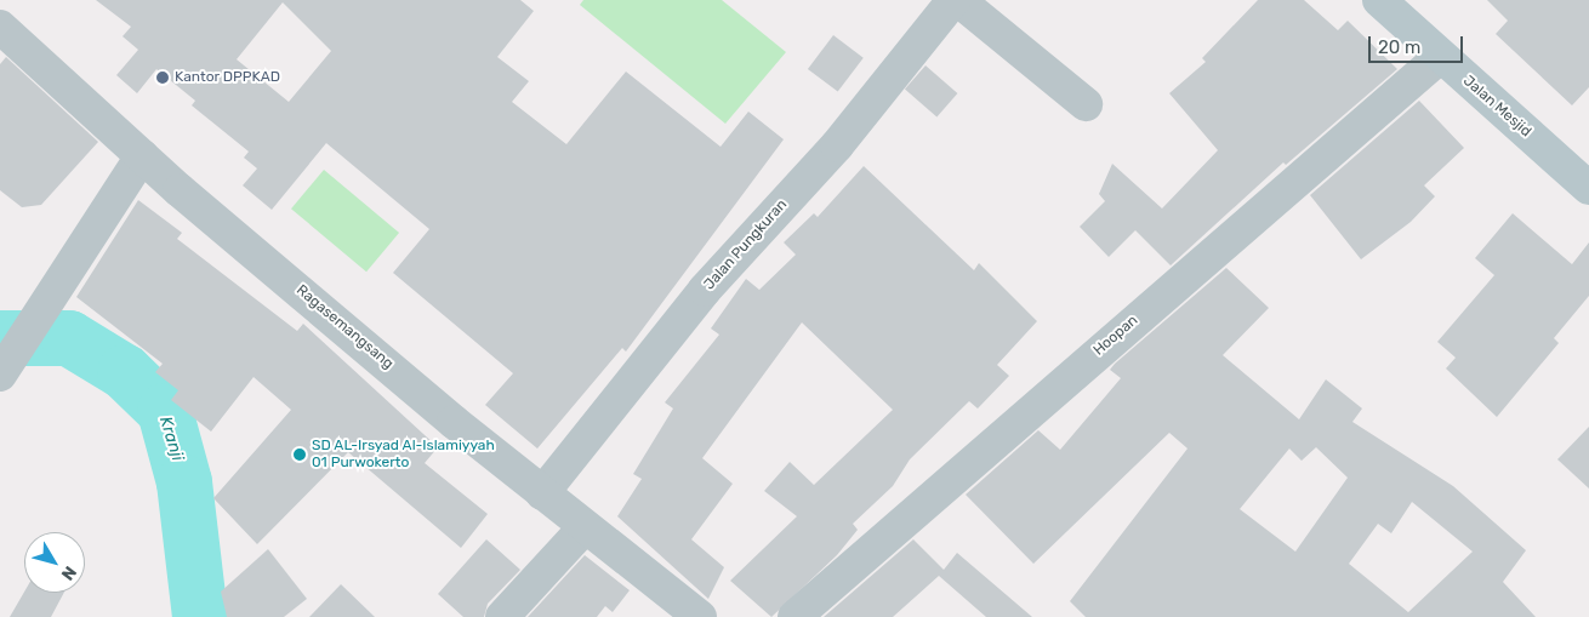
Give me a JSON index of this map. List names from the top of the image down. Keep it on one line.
{"streets":{"main road":["Jalan Mesjid"],"street":["Jalan Pungkuran","Ragasemangsang","Hoopan"]},"crossings":[["Jalan Mesjid","Hoopan"],["Jalan Pungkuran","Ragasemangsang"]],"water":["Kranji"],"places":["Kantor DPPKAD","SD AL-Irsyad Al-Islamiyyah 01 Purwokerto"],"scale_bar":"20 m","north":"bottom right"}
